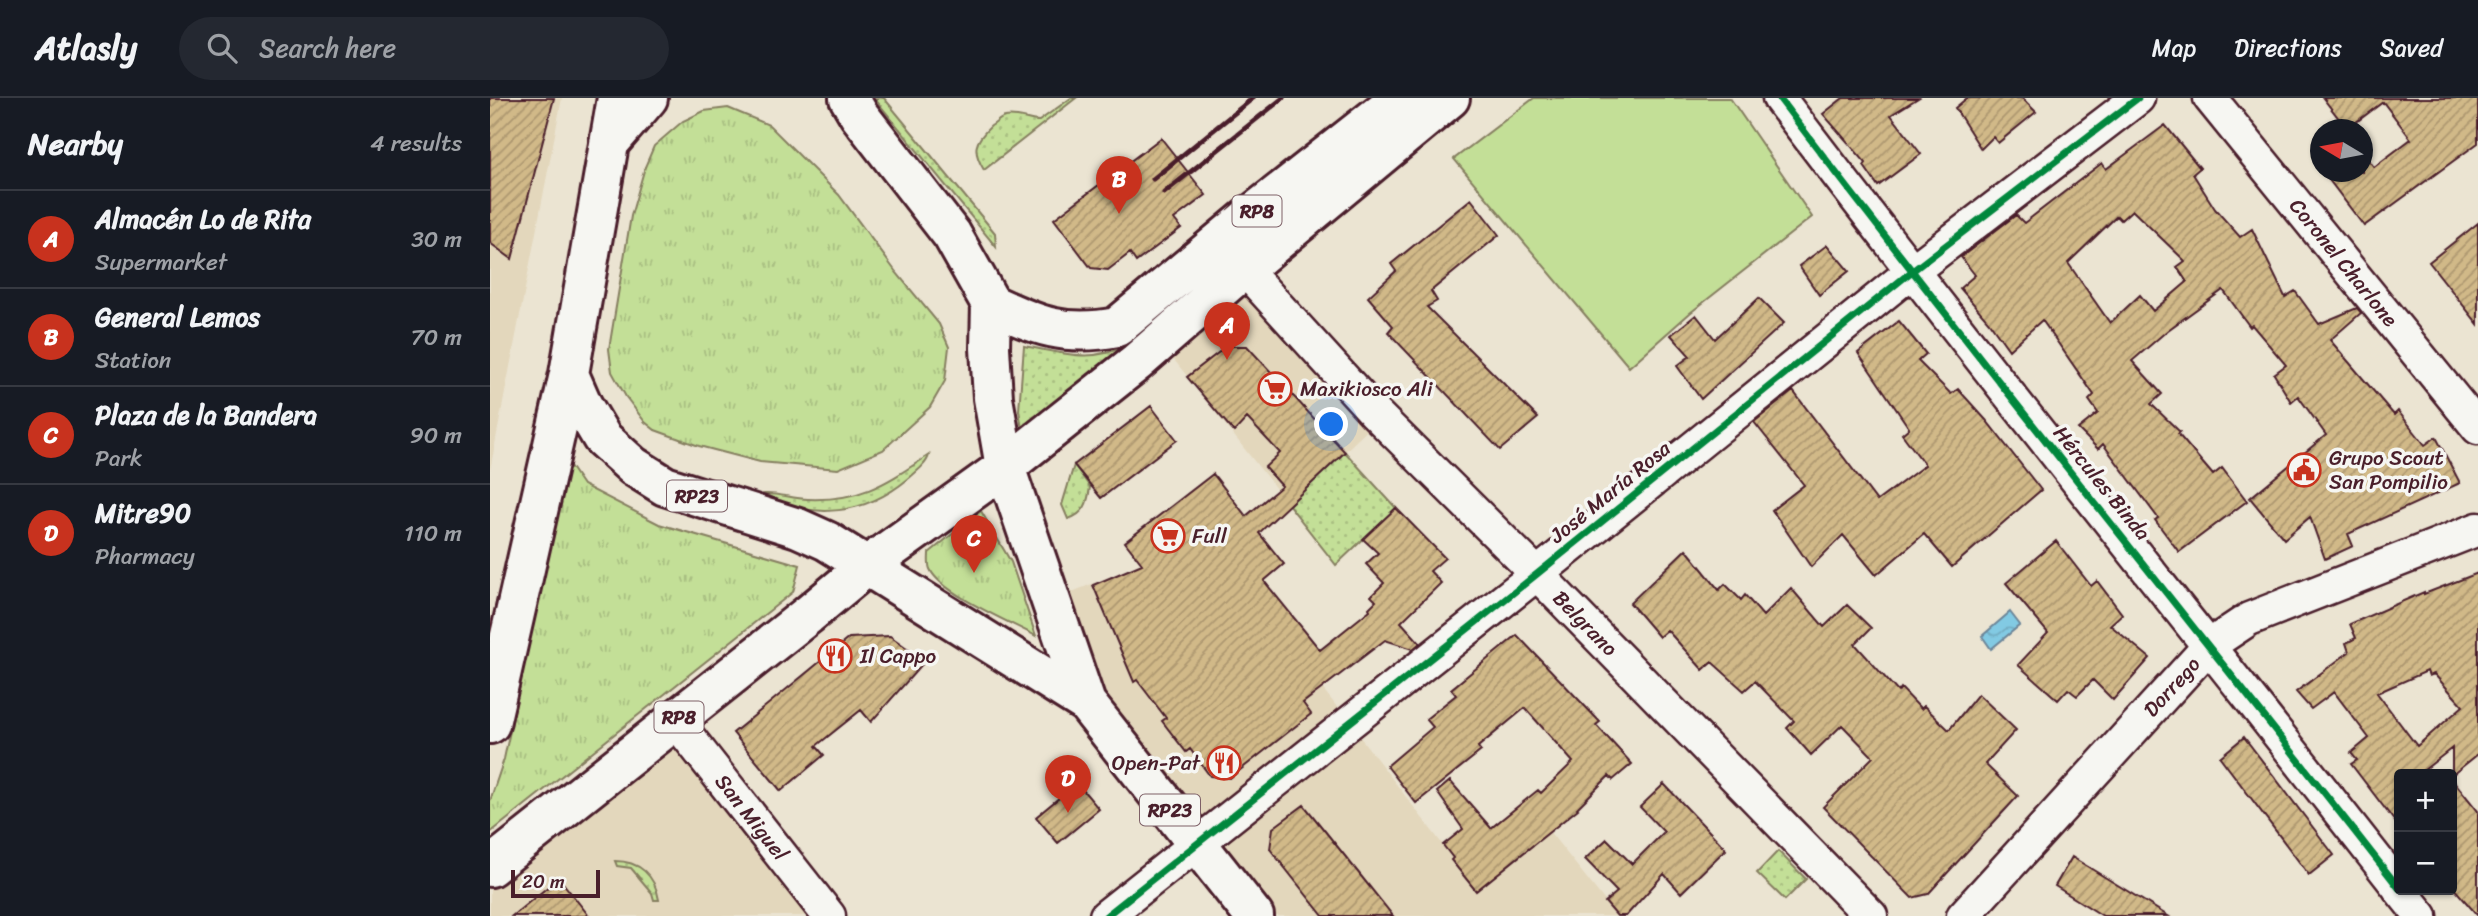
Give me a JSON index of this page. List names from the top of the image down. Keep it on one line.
{"streets":{"main road":["RP8","RP23"],"street":["Coronel Charlone","Hércules Binda","José María Rosa","Belgrano","Dorrego","San Miguel"]},"crossings":[["RP8","RP23"],["RP8","Belgrano"],["RP8","San Miguel"],["Hércules Binda","José María Rosa"],["Hércules Binda","Dorrego"],["José María Rosa","RP23"],["José María Rosa","Belgrano"]],"places":{"supermarket":["Maxikiosco Ali","Full"],"public building":["Grupo Scout San Pompilio"],"restaurant":["Il Cappo","Open-Pat"]},"scale_bar":"20 m","north":"left","page":{"header":"Atlasly","search":"Search here","nav":["Map","Directions","Saved"],"heading":["Nearby","4 results"],"pins":["B","A","C","D"],"list":[{"mark":"A","name":"Almacén Lo de Rita","note":"Supermarket","value":"30 m"},{"mark":"B","name":"General Lemos","note":"Station","value":"70 m"},{"mark":"C","name":"Plaza de la Bandera","note":"Park","value":"90 m"},{"mark":"D","name":"Mitre90","note":"Pharmacy","value":"110 m"}],"map_buttons":["+","−"],"scale":"20 m"}}
